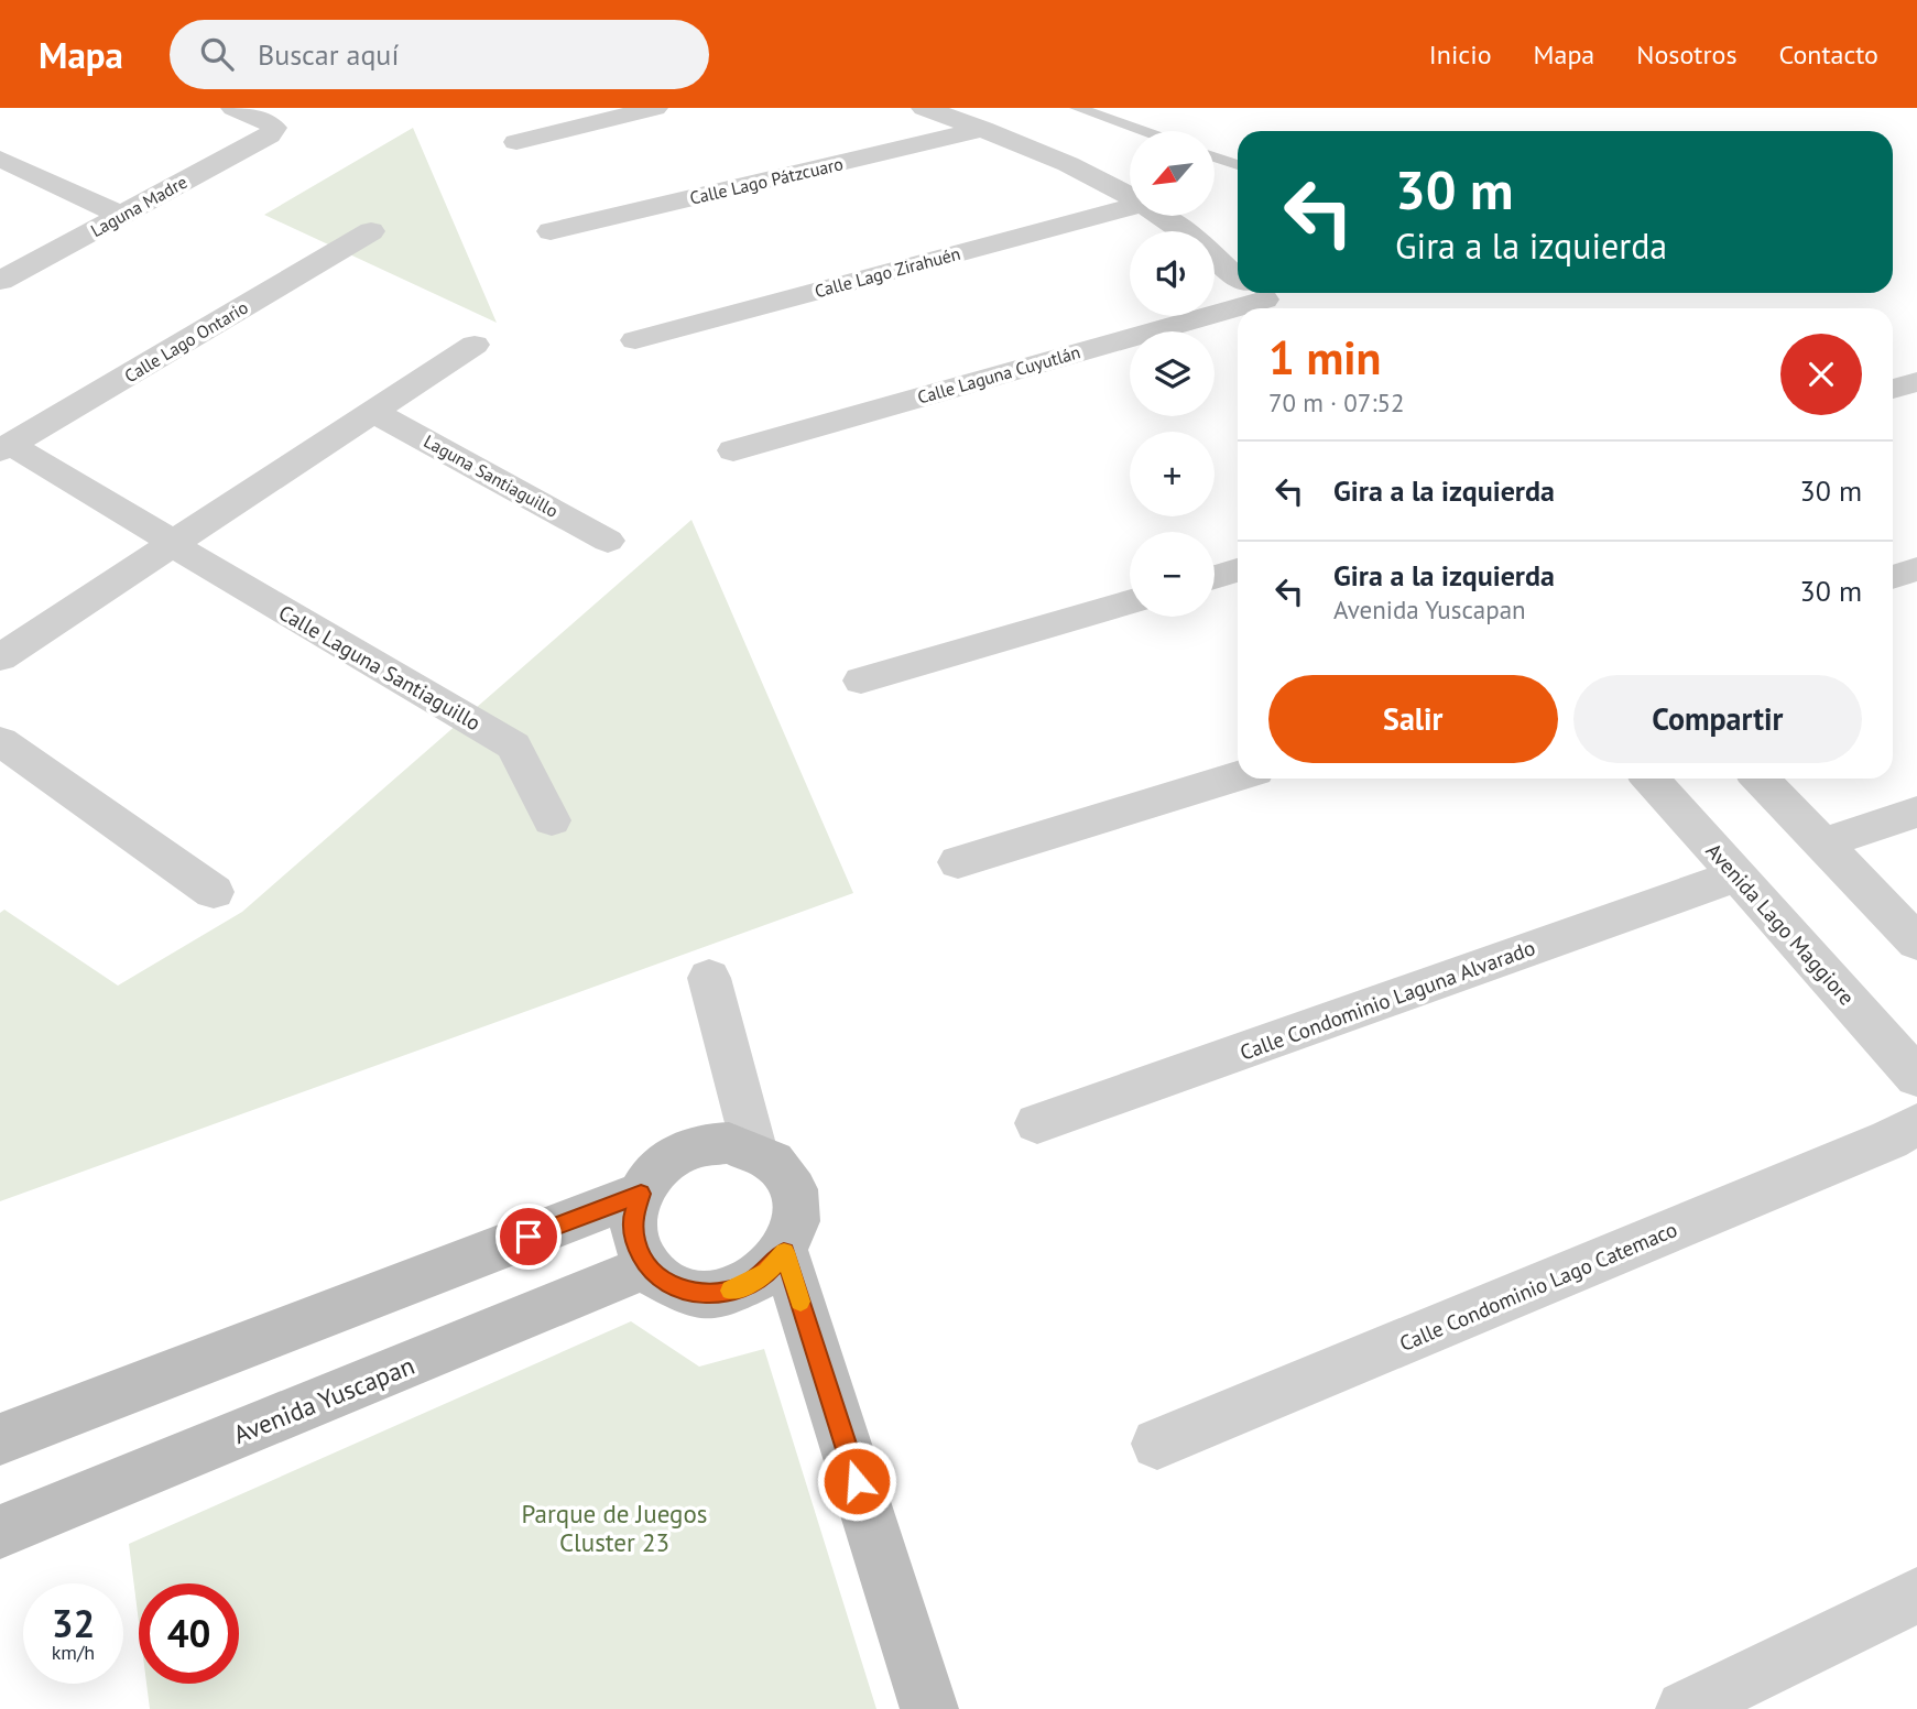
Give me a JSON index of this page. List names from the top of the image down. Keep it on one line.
{"streets":{"street":["Calle Lago Pátzcuaro","Laguna Madre","Calle Lago Zirahuén","Calle Lago Ontario","Calle Laguna Cuyutlán","Laguna Santiaguillo","Calle Laguna Santiaguillo","Avenida Lago Maggiore","Calle Condominio Laguna Alvarado","Calle Condominio Lago Catemaco","Avenida Yuscapan"]},"crossings":[["Calle Lago Ontario","Calle Laguna Santiaguillo"],["Avenida Lago Maggiore","Calle Condominio Laguna Alvarado"]],"parks":["Parque de Juegos Cluster 23"],"north":"bottom left","page":{"header":"Mapa","search":"Buscar aquí","nav":["Inicio","Mapa","Nosotros","Contacto"],"map_buttons":["+","−"],"turn":["30 m","Gira a la izquierda"],"heading":["1 min","70 m · 07:52"],"list":[{"name":"Gira a la izquierda","value":"30 m"},{"name":"Gira a la izquierda","note":"Avenida Yuscapan","value":"30 m"}],"buttons":["Salir","Compartir"],"speed":"32 km/h","limit":"40"}}
